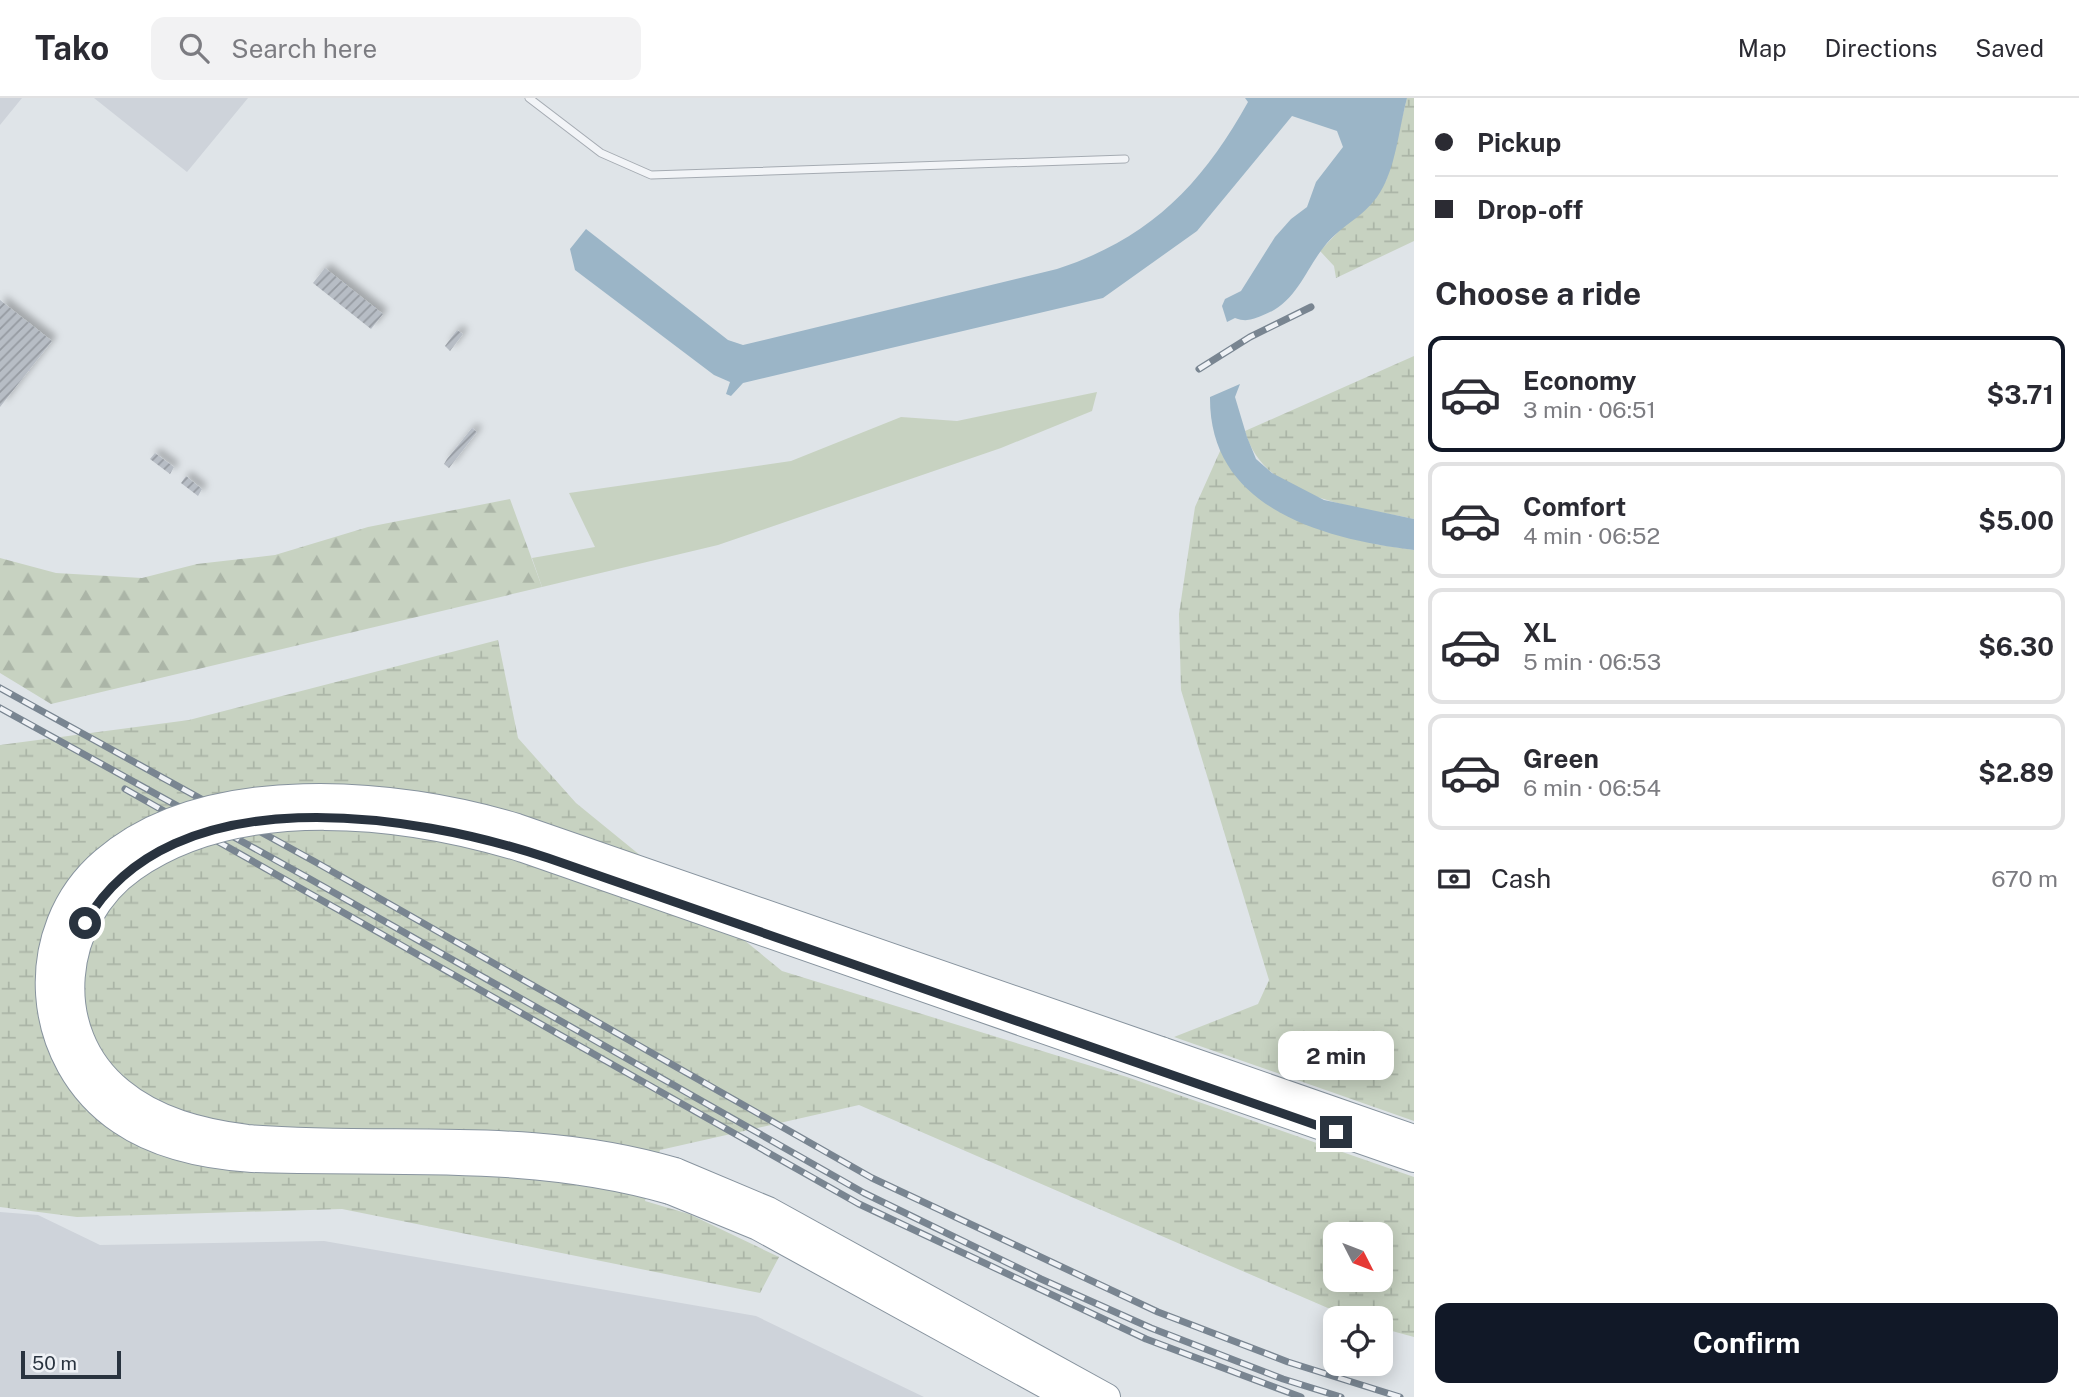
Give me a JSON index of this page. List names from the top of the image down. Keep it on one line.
{"scale_bar":"50 m","north":"bottom right","page":{"header":"Tako","search":"Search here","nav":["Map","Directions","Saved"],"banner":["Pickup","Drop-off"],"heading":"Choose a ride","list":[{"name":"Economy","note":"3 min · 06:51","value":"$3.71"},{"name":"Comfort","note":"4 min · 06:52","value":"$5.00"},{"name":"XL","note":"5 min · 06:53","value":"$6.30"},{"name":"Green","note":"6 min · 06:54","value":"$2.89"}],"pay":["Cash","670 m"],"bubble":"2 min","buttons":"Confirm","scale":"50 m"}}
